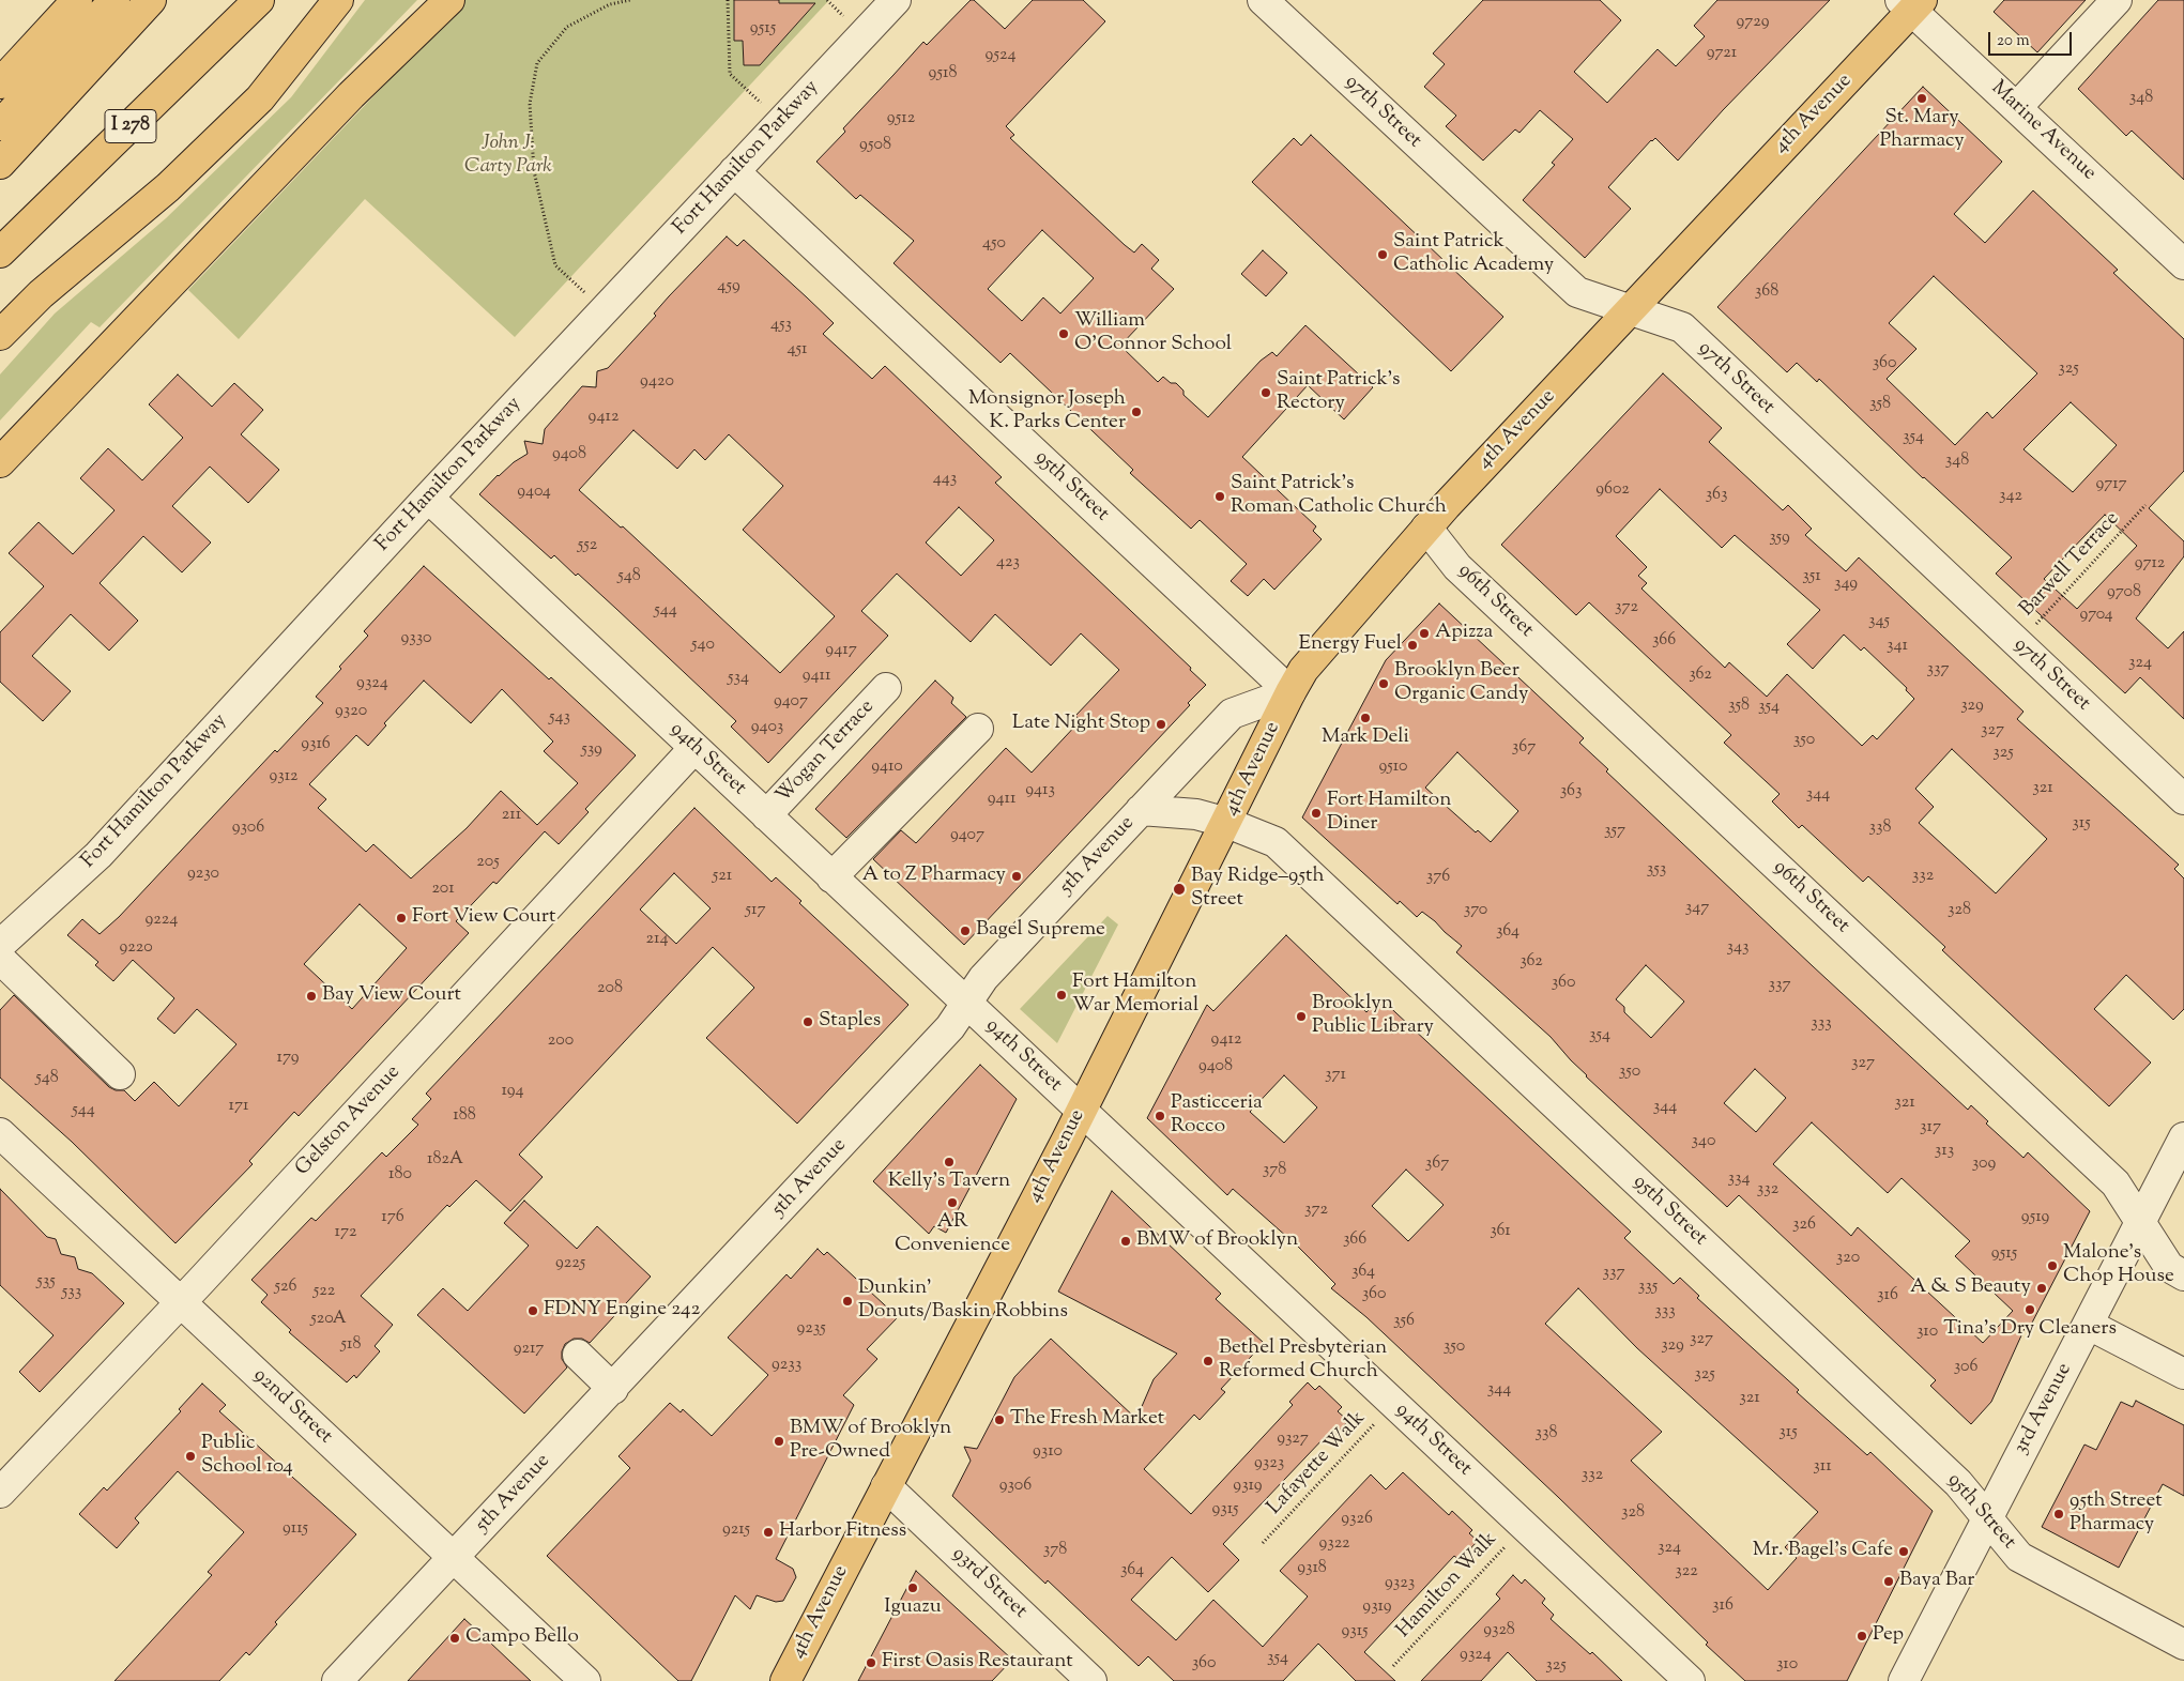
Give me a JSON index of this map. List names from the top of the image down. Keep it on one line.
{"streets":{"main road":["4th Avenue","I 278"],"street":["97th Street","Marine Avenue","Fort Hamilton Parkway","95th Street","96th Street","Wogan Terrace","94th Street","5th Avenue","Gelston Avenue","92nd Street","3rd Avenue","93rd Street"],"path":["Barwell Terrace","Lafayette Walk","Hamilton Walk"]},"crossings":[["97th Street","4th Avenue"],["97th Street","Barwell Terrace"],["4th Avenue","Marine Avenue"],["4th Avenue","95th Street"],["4th Avenue","96th Street"],["4th Avenue","94th Street"],["4th Avenue","5th Avenue"],["4th Avenue","93rd Street"],["Fort Hamilton Parkway","95th Street"],["Fort Hamilton Parkway","94th Street"],["95th Street","5th Avenue"],["95th Street","3rd Avenue"],["96th Street","3rd Avenue"],["Wogan Terrace","94th Street"],["94th Street","5th Avenue"],["94th Street","Gelston Avenue"],["94th Street","Lafayette Walk"],["94th Street","Hamilton Walk"],["5th Avenue","92nd Street"],["Gelston Avenue","92nd Street"]],"parks":["John J. Carty Park"],"places":["St. Mary Pharmacy","Saint Patrick Catholic Academy","William O’Connor School","Saint Patrick's Rectory","Monsignor Joseph K. Parks Center","Saint Patrick's Roman Catholic Church","Apizza","Energy Fuel","Brooklyn Beer Organic Candy","Mark Deli","Late Night Stop","Fort Hamilton Diner","A to Z Pharmacy","Bay Ridge–95th Street","Fort View Court","Bagel Supreme","Fort Hamilton War Memorial","Bay View Court","Brooklyn Public Library","Staples","Pasticceria Rocco","Kelly's Tavern","AR Convenience","BMW of Brooklyn","Malone's Chop House","A & S Beauty","Dunkin' Donuts/Baskin Robbins","Tina's Dry Cleaners","FDNY Engine 242","Bethel Presbyterian Reformed Church","The Fresh Market","BMW of Brooklyn Pre-Owned","Public School 104","95th Street Pharmacy","Harbor Fitness","Mr. Bagel's Cafe","Baya Bar","Iguazu","Pep","Campo Bello","First Oasis Restaurant"],"house_numbers":["9729","9515","9721","9524","9518","348","9512","9508","450","459","368","453","451","360","325","9420","358","9412","354","9408","348","443","9717","9602","9404","363","342","359","552","423","9712","548","351","349","9708","372","544","9704","345","9330","366","540","341","9417","324","337","362","9411","534","9324","9407","358","329","354","9320","543","9403","327","350","9316","367","539","325","9410","9510","9312","321","9413","363","344","9411","211","315","9306","338","357","9407","205","353","9230","521","332","376","201","347","517","370","328","9224","364","214","9220","343","362","360","337","208","333","354","9412","200","179","327","9408","350","371","548","194","321","171","344","544","188","317","340","313","182A","367","309","378","180","334","332","372","176","9519","326","361","172","366","9515","320","9225","364","337","535","526","335","522","533","360","316","333","520A","356","9235","310","327","518","329","350","9217","9233","306","325","344","321","315","338","9327","9310","9323","311","332","9306","9319","9315","328","9326","9115","9215","9322","324","378","9318","364","322","9323","316","9319","9328","9315","9324","354","360","310","325"],"scale_bar":"20 m"}
